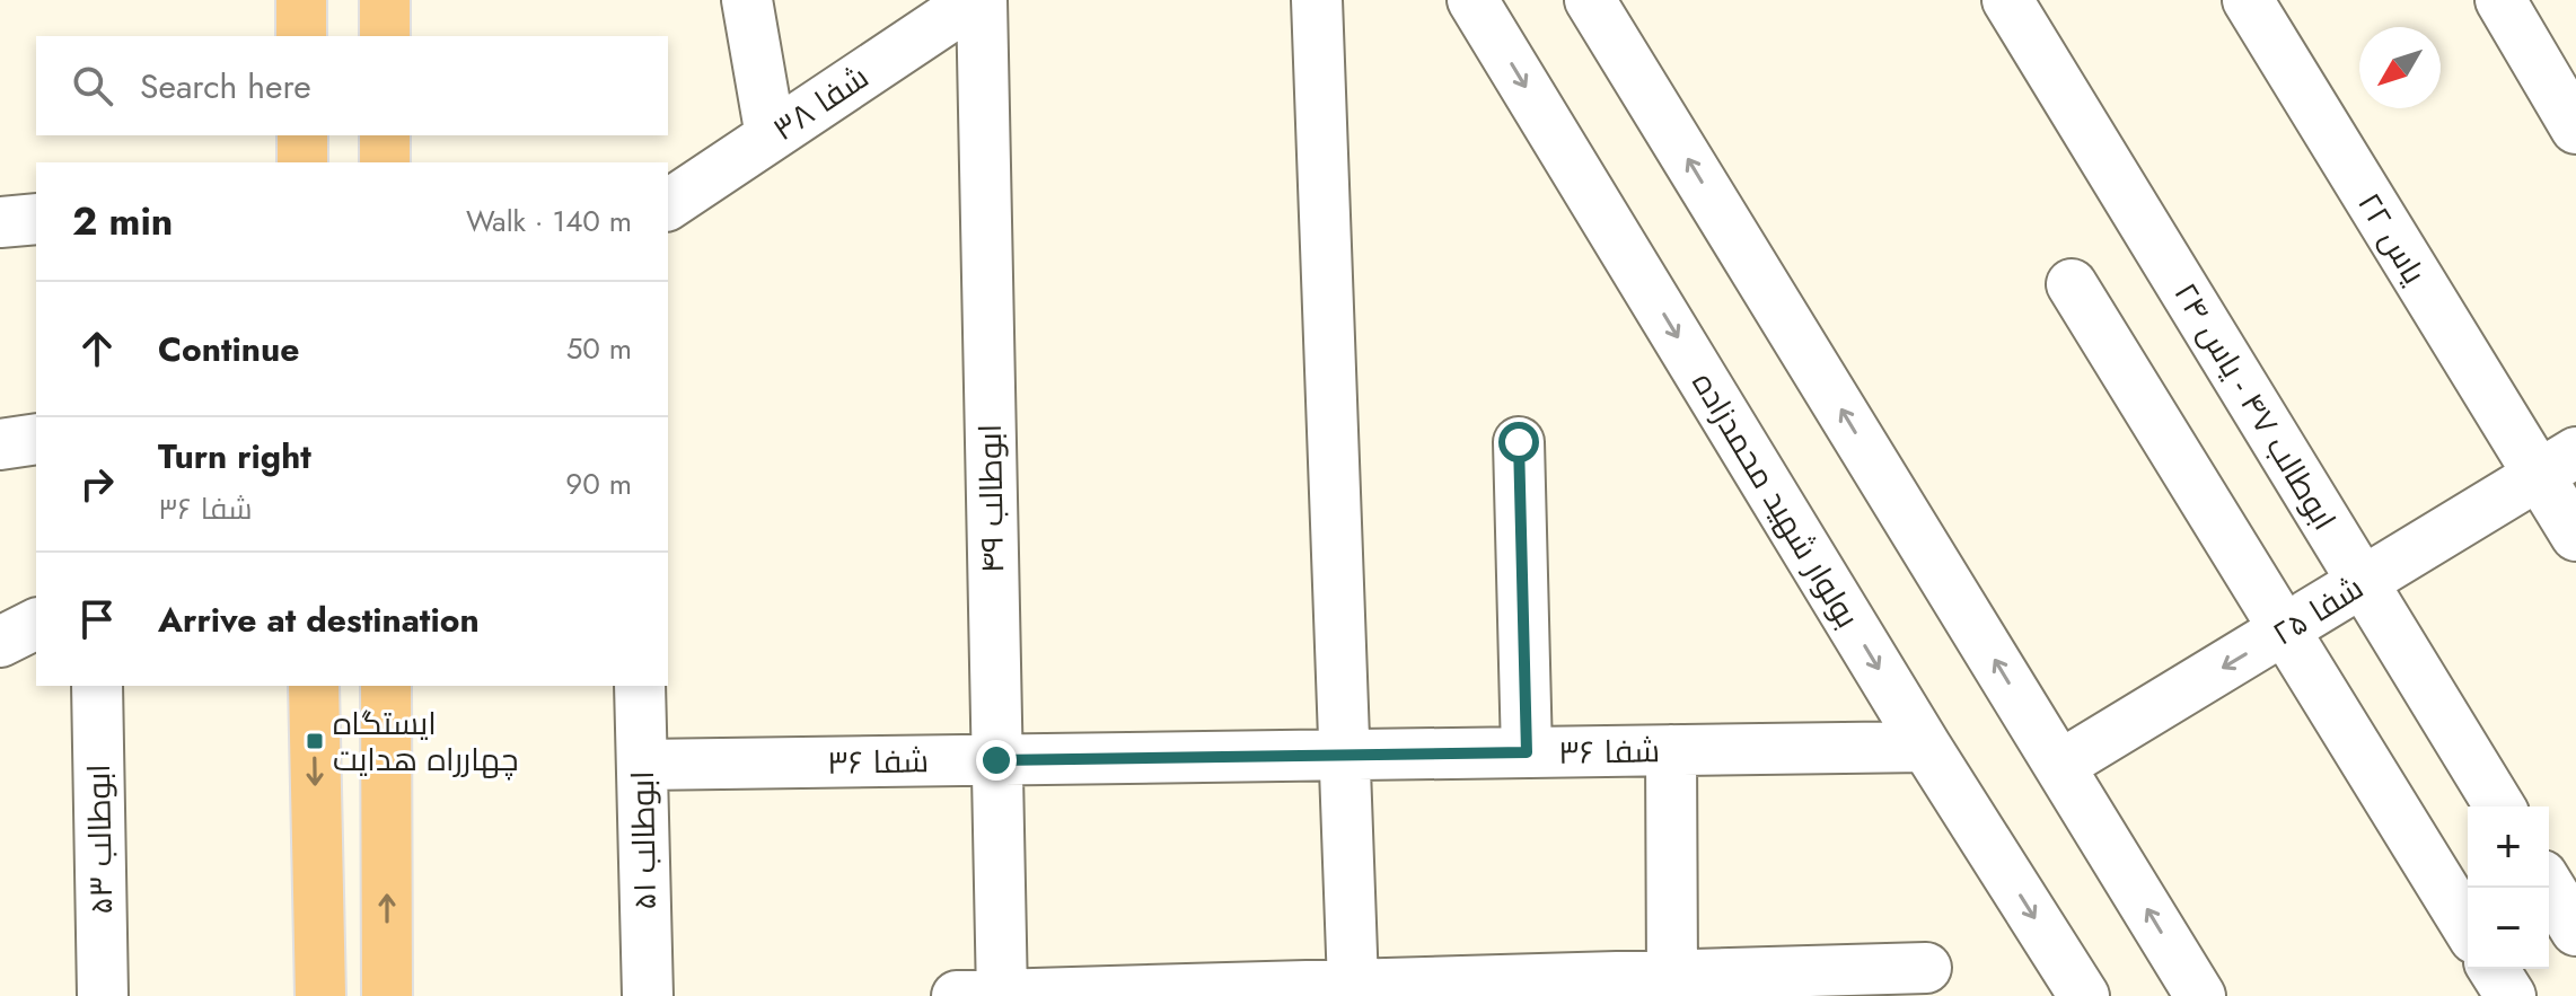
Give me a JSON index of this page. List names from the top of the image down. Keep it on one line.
{"streets":{"street":["شفا ۳۸","یاس ۲۲","ابوطالب ۴۷ - یاس ۲۴","ابوطالب ۴۹","بولوار شهید محمدزاده","شفا ۲۵","شفا ۳۶","ابوطالب ۵۳","ابوطالب ۵۱"]},"crossings":[["شفا ۳۸","ابوطالب ۴۹"],["یاس ۲۲","شفا ۲۵"],["ابوطالب ۴۷ - یاس ۲۴","شفا ۲۵"],["ابوطالب ۴۹","شفا ۳۶"],["بولوار شهید محمدزاده","شفا ۳۶"],["شفا ۳۶","ابوطالب ۵۱"]],"one_way":["شفا ۲۵"],"places":{"transit":["ایستگاه چهارراه هدایت"]},"north":"bottom left","page":{"search":"Search here","heading":["2 min","Walk · 140 m"],"list":[["Continue","50 m"],["Turn right","شفا ۳۶","90 m"],"Arrive at destination"],"map_buttons":["+","−"]}}
